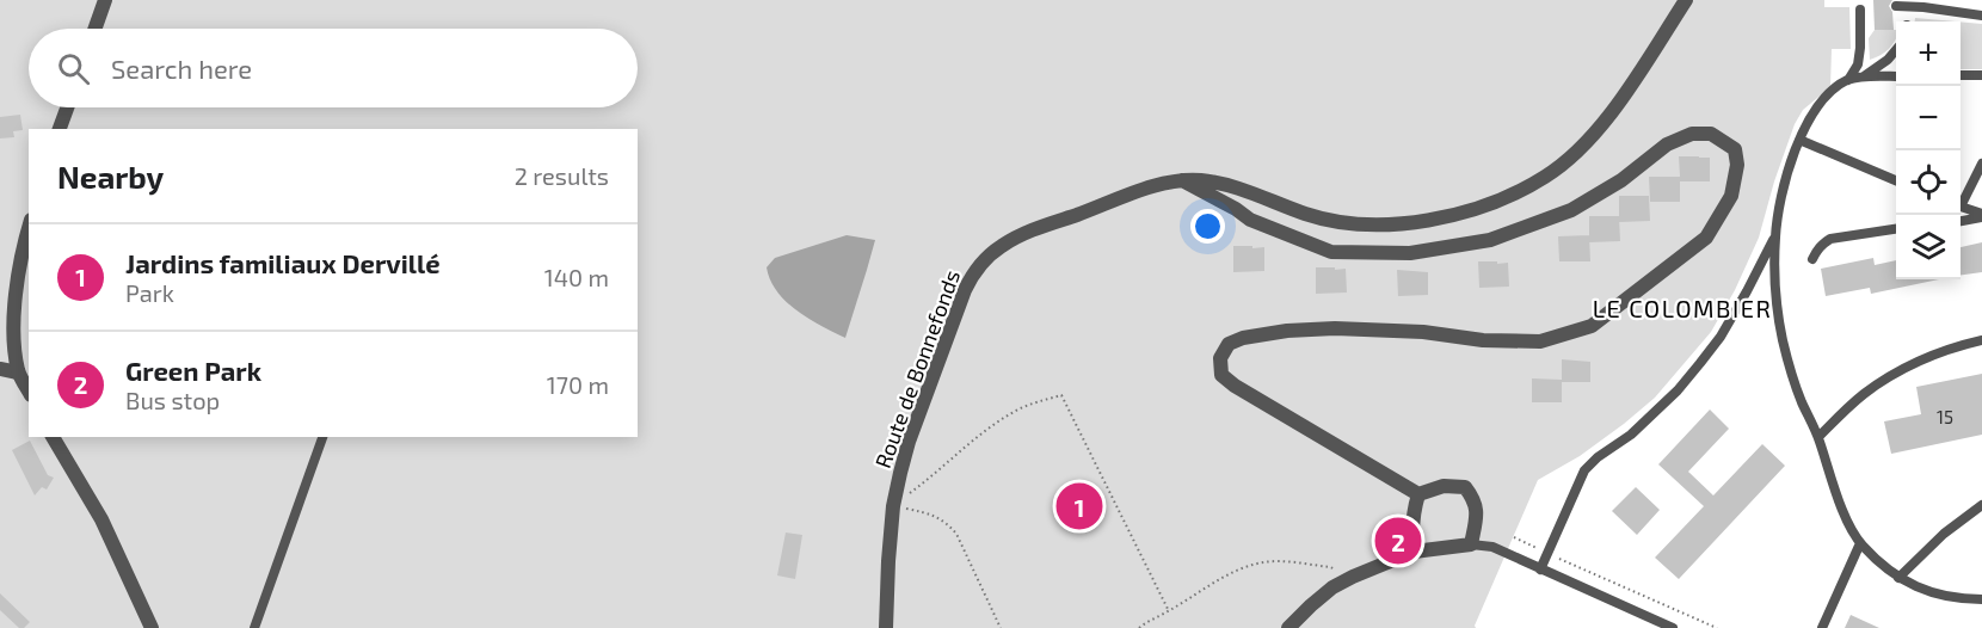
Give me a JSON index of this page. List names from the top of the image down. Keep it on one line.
{"streets":{"street":["Route de Bonnefonds"]},"districts":["LE COLOMBIER"],"house_numbers":["15"],"page":{"map_buttons":["+","−"],"search":"Search here","heading":["Nearby","2 results"],"list":[{"mark":"1","name":"Jardins familiaux Dervillé","note":"Park","value":"140 m"},{"mark":"2","name":"Green Park","note":"Bus stop","value":"170 m"}],"pins":["1","2"]}}
